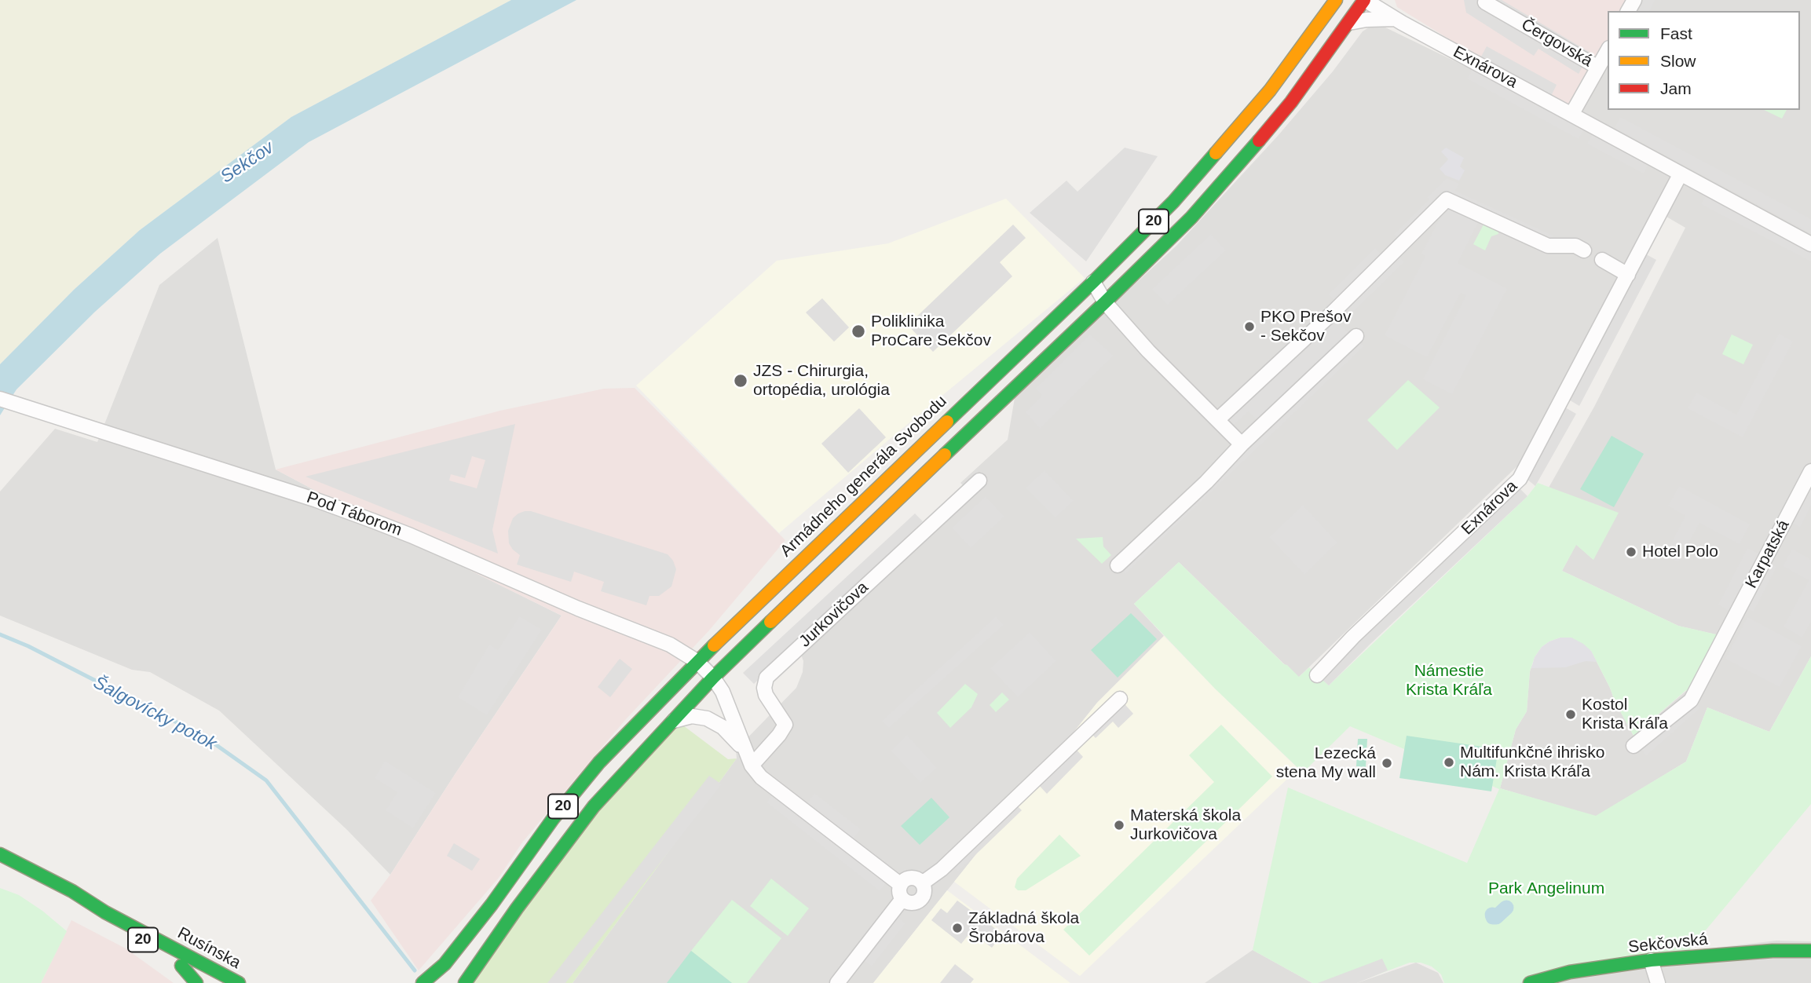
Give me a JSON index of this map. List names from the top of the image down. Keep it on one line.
{"streets":{"main road":["20","Armádneho generála Svobodu","Sekčovská","Rusínska"],"street":["Čergovská","Exnárova","Pod Táborom","Karpatská","Jurkovičova"]},"crossings":[["Čergovská","Exnárova"],["Exnárova","20"],["20","Pod Táborom"],["Armádneho generála Svobodu","Pod Táborom"]],"water":["Sekčov","Šalgovícky potok"],"parks":["Námestie Krista Kráľa","Park Angelinum"],"places":["PKO Prešov - Sekčov","Poliklinika ProCare Sekčov","JZS - Chirurgia, ortopédia, urológia","Hotel Polo","Kostol Krista Kráľa","Multifunkčné ihrisko Nám. Krista Kráľa","Lezecká stena My wall","Materská škola Jurkovičova","Základná škola Šrobárova"],"legend":["Fast","Slow","Jam"]}
